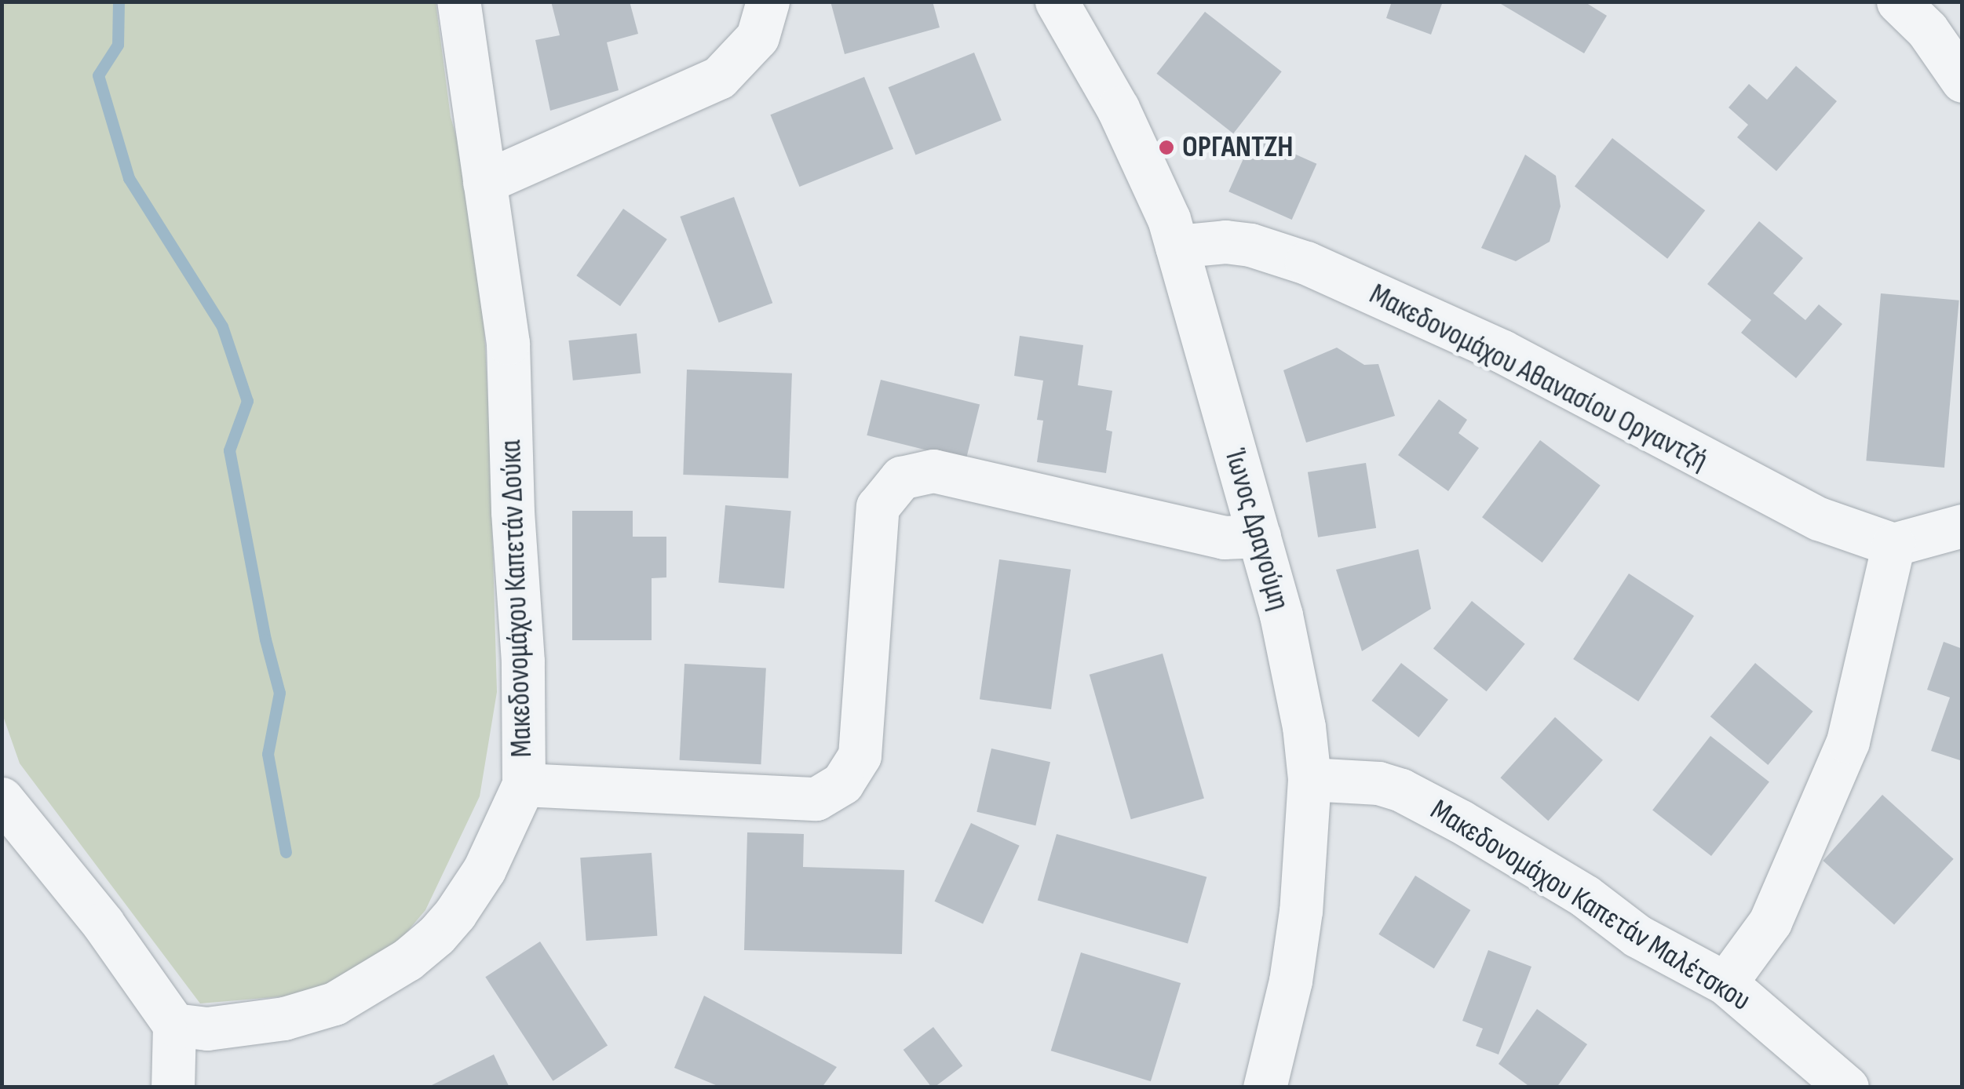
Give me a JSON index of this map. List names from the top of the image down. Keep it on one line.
{"streets":{"street":["Μακεδονομάχου Αθανασίου Οργαντζή","Ίωνος Δραγούμη","Μακεδονομάχου Καπετάν Δούκα","Μακεδονομάχου Καπετάν Μαλέτσκου"]},"crossings":[["Μακεδονομάχου Αθανασίου Οργαντζή","Ίωνος Δραγούμη"],["Ίωνος Δραγούμη","Μακεδονομάχου Καπετάν Μαλέτσκου"]],"places":["ΟΡΓΑΝΤΖΗ"]}
